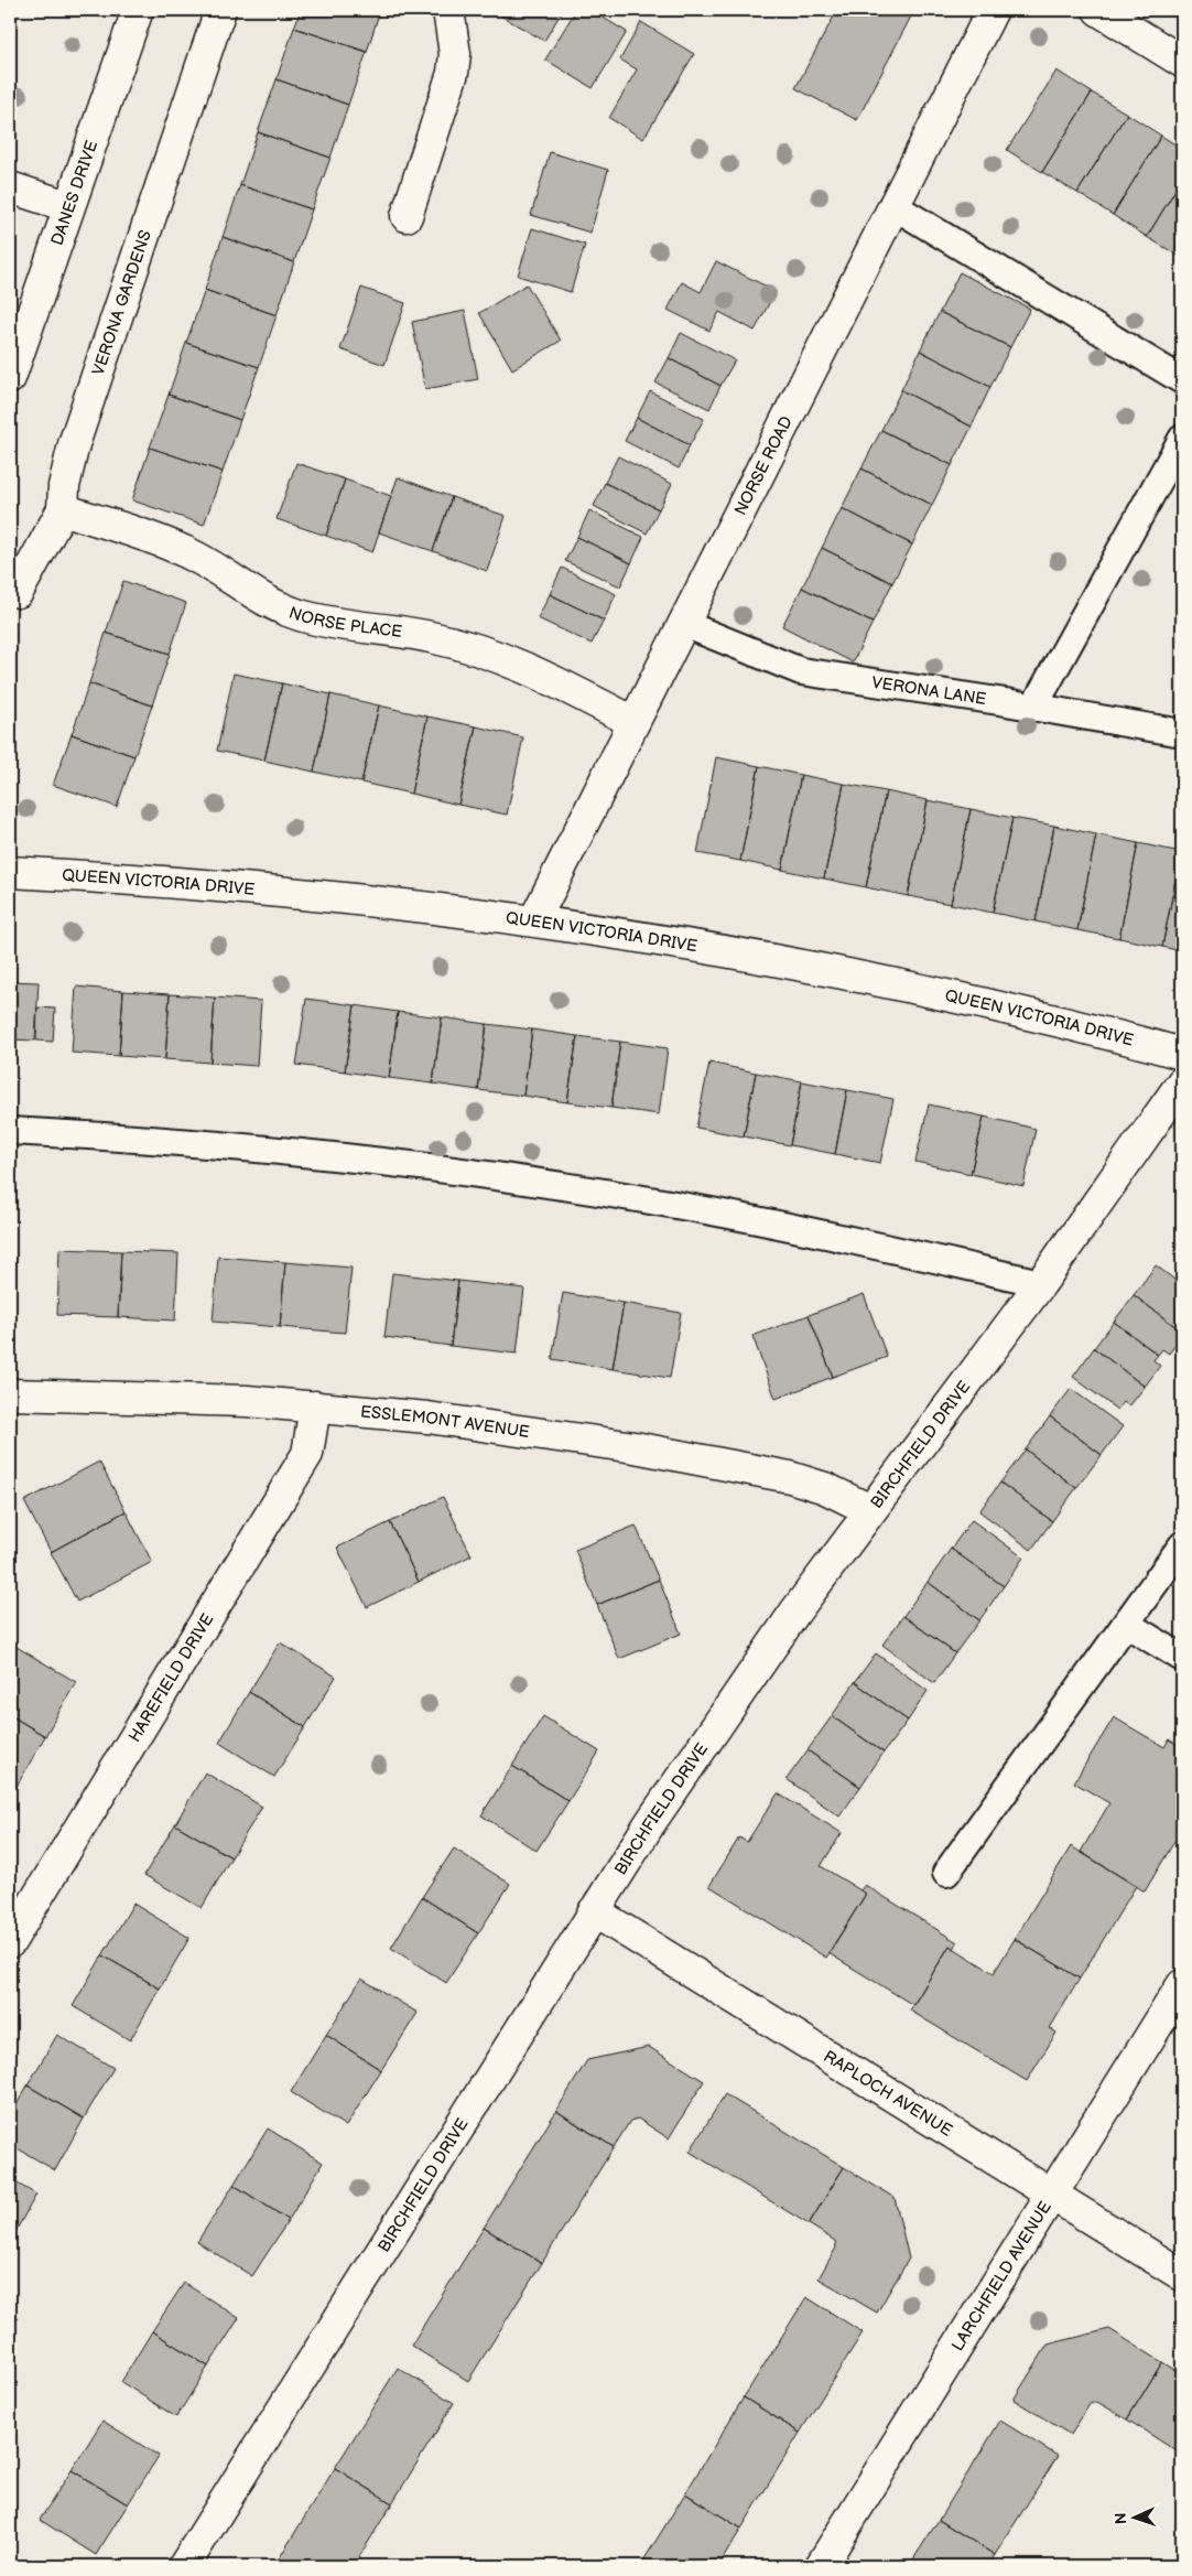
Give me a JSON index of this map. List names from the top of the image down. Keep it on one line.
{"streets":{"street":["DANES DRIVE","VERONA GARDENS","NORSE ROAD","NORSE PLACE","QUEEN VICTORIA DRIVE","ESSLEMONT AVENUE","BIRCHFIELD DRIVE","HAREFIELD DRIVE","RAPLOCH AVENUE","LARCHFIELD AVENUE"],"lane":["VERONA LANE"]},"crossings":[["VERONA GARDENS","NORSE PLACE"],["NORSE ROAD","NORSE PLACE"],["NORSE ROAD","VERONA LANE"],["NORSE ROAD","QUEEN VICTORIA DRIVE"],["ESSLEMONT AVENUE","BIRCHFIELD DRIVE"],["ESSLEMONT AVENUE","HAREFIELD DRIVE"],["BIRCHFIELD DRIVE","RAPLOCH AVENUE"],["RAPLOCH AVENUE","LARCHFIELD AVENUE"]],"north":"left"}
